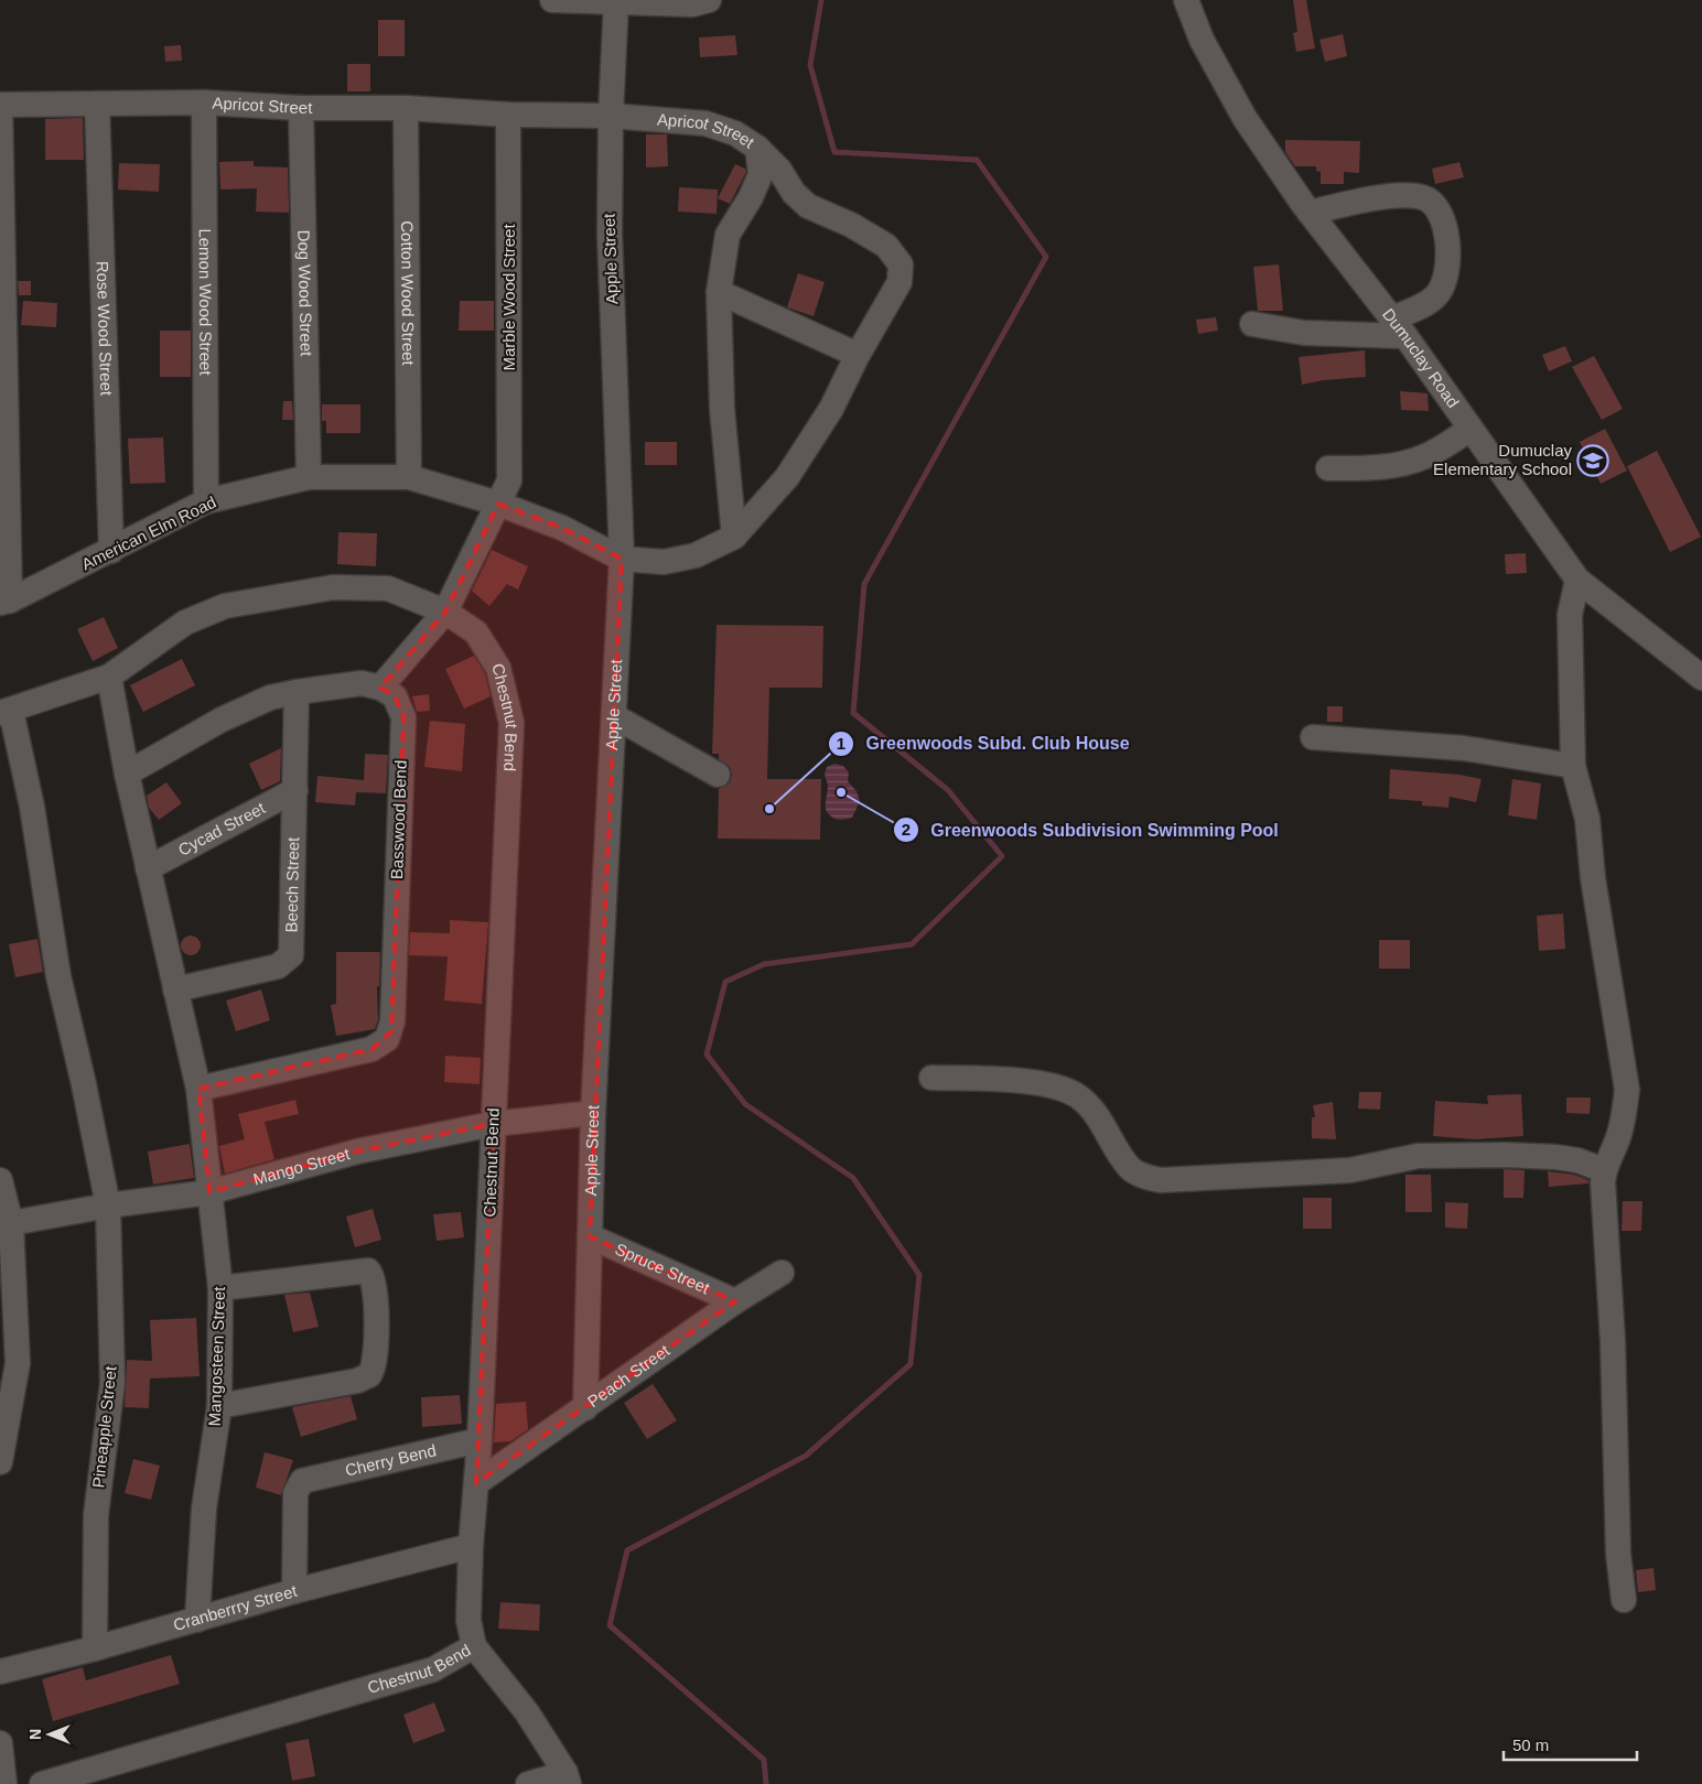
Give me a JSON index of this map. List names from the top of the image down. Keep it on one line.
{"streets":{"street":["Apricot Street","Apple Street","Cotton Wood Street","Dog Wood Street","Marble Wood Street","Lemon Wood Street","Rose Wood Street","Dumuclay Road","American Elm Road","Chestnut Bend","Basswood Bend","Cycad Street","Beech Street","Mango Street","Spruce Street","Mangosteen Street","Peach Street","Pineapple Street","Cherry Bend","Cranberrry Street"]},"crossings":[["Apricot Street","Apple Street"],["Apricot Street","Cotton Wood Street"],["Apricot Street","Dog Wood Street"],["Apricot Street","Marble Wood Street"],["Apricot Street","Lemon Wood Street"],["Apricot Street","Rose Wood Street"],["Apple Street","Mango Street"],["Apple Street","Spruce Street"],["Apple Street","Peach Street"],["Cotton Wood Street","American Elm Road"],["Dog Wood Street","American Elm Road"],["Marble Wood Street","American Elm Road"],["Lemon Wood Street","American Elm Road"],["Rose Wood Street","American Elm Road"],["Chestnut Bend","Mango Street"],["Chestnut Bend","Mangosteen Street"],["Chestnut Bend","Peach Street"],["Chestnut Bend","Pineapple Street"],["Chestnut Bend","Cherry Bend"],["Chestnut Bend","Cranberrry Street"],["Basswood Bend","Mangosteen Street"],["Cycad Street","Beech Street"],["Cycad Street","Mangosteen Street"],["Beech Street","Mangosteen Street"],["Mango Street","Mangosteen Street"],["Mango Street","Pineapple Street"],["Spruce Street","Peach Street"],["Mangosteen Street","Cranberrry Street"],["Pineapple Street","Cranberrry Street"],["Cherry Bend","Cranberrry Street"]],"places":{"school or university":["Dumuclay Elementary School"],"other":["Greenwoods Subdivision Swimming Pool","Greenwoods Subd. Club House"]},"scale_bar":"50 m","north":"left"}
